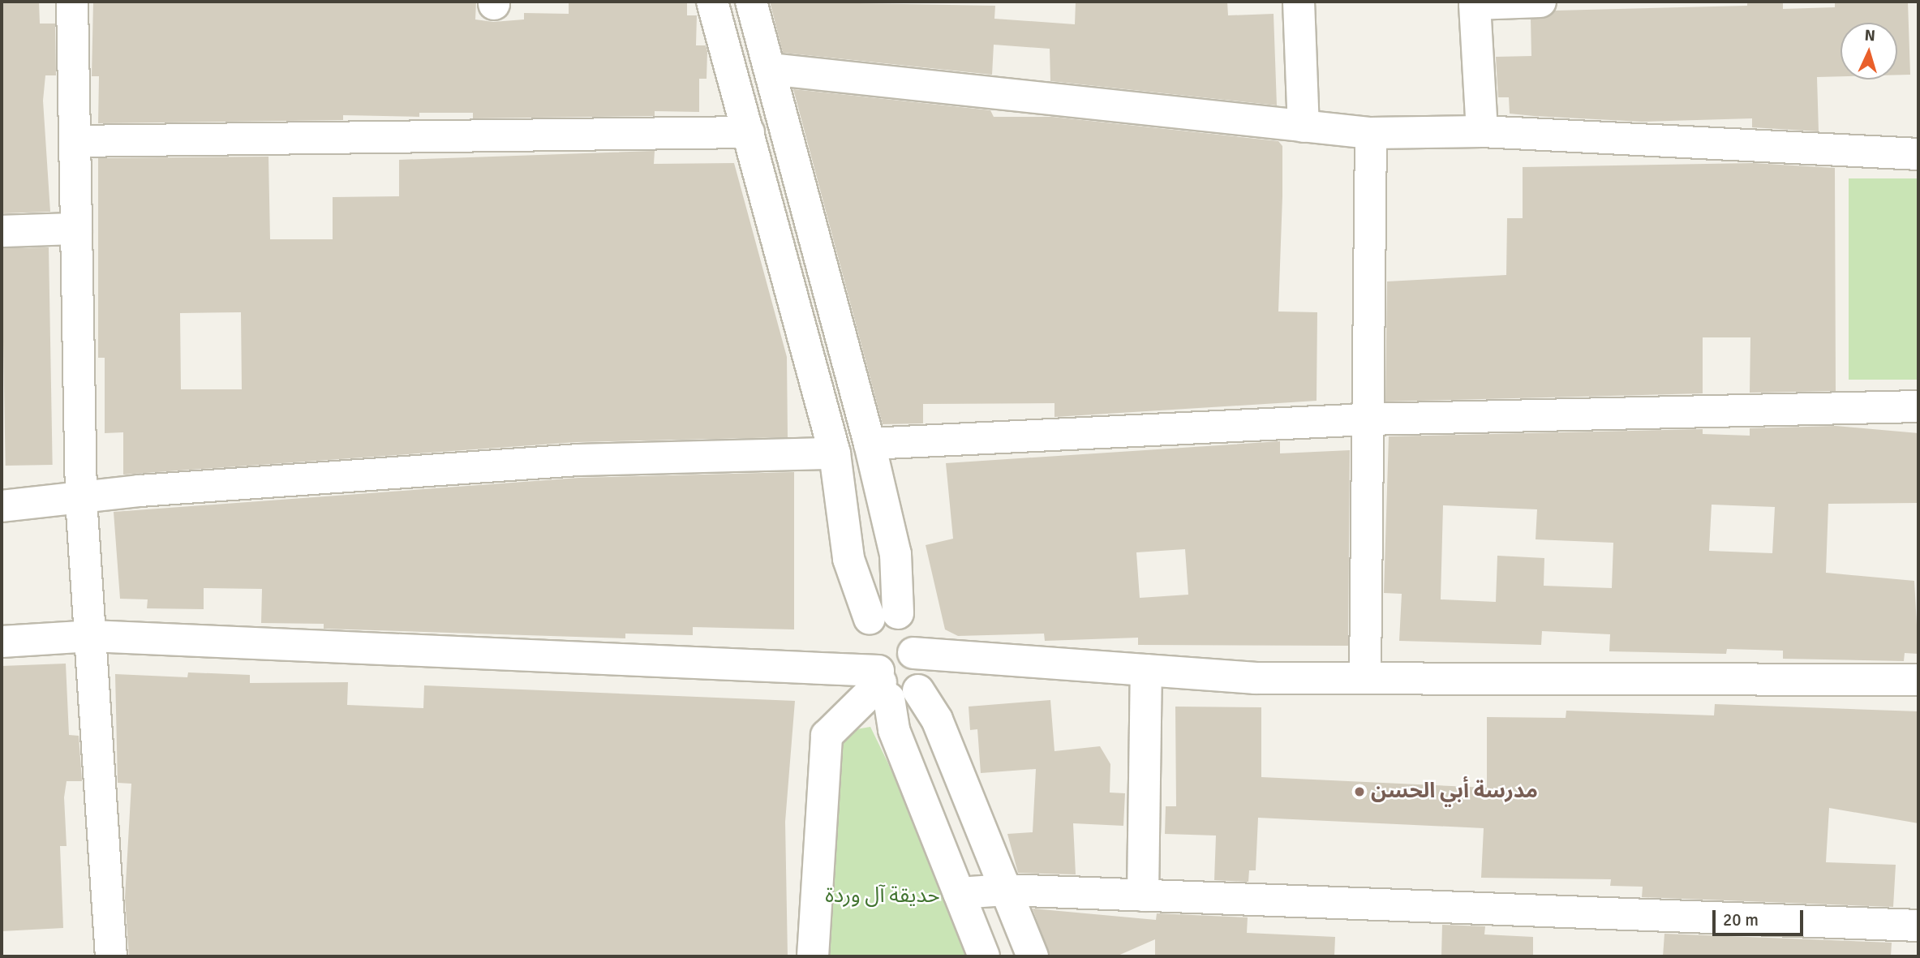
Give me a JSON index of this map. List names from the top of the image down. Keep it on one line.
{"parks":["حديقة آل وردة"],"places":["مدرسة أبي الحسن"],"scale_bar":"20 m","north":"top"}
